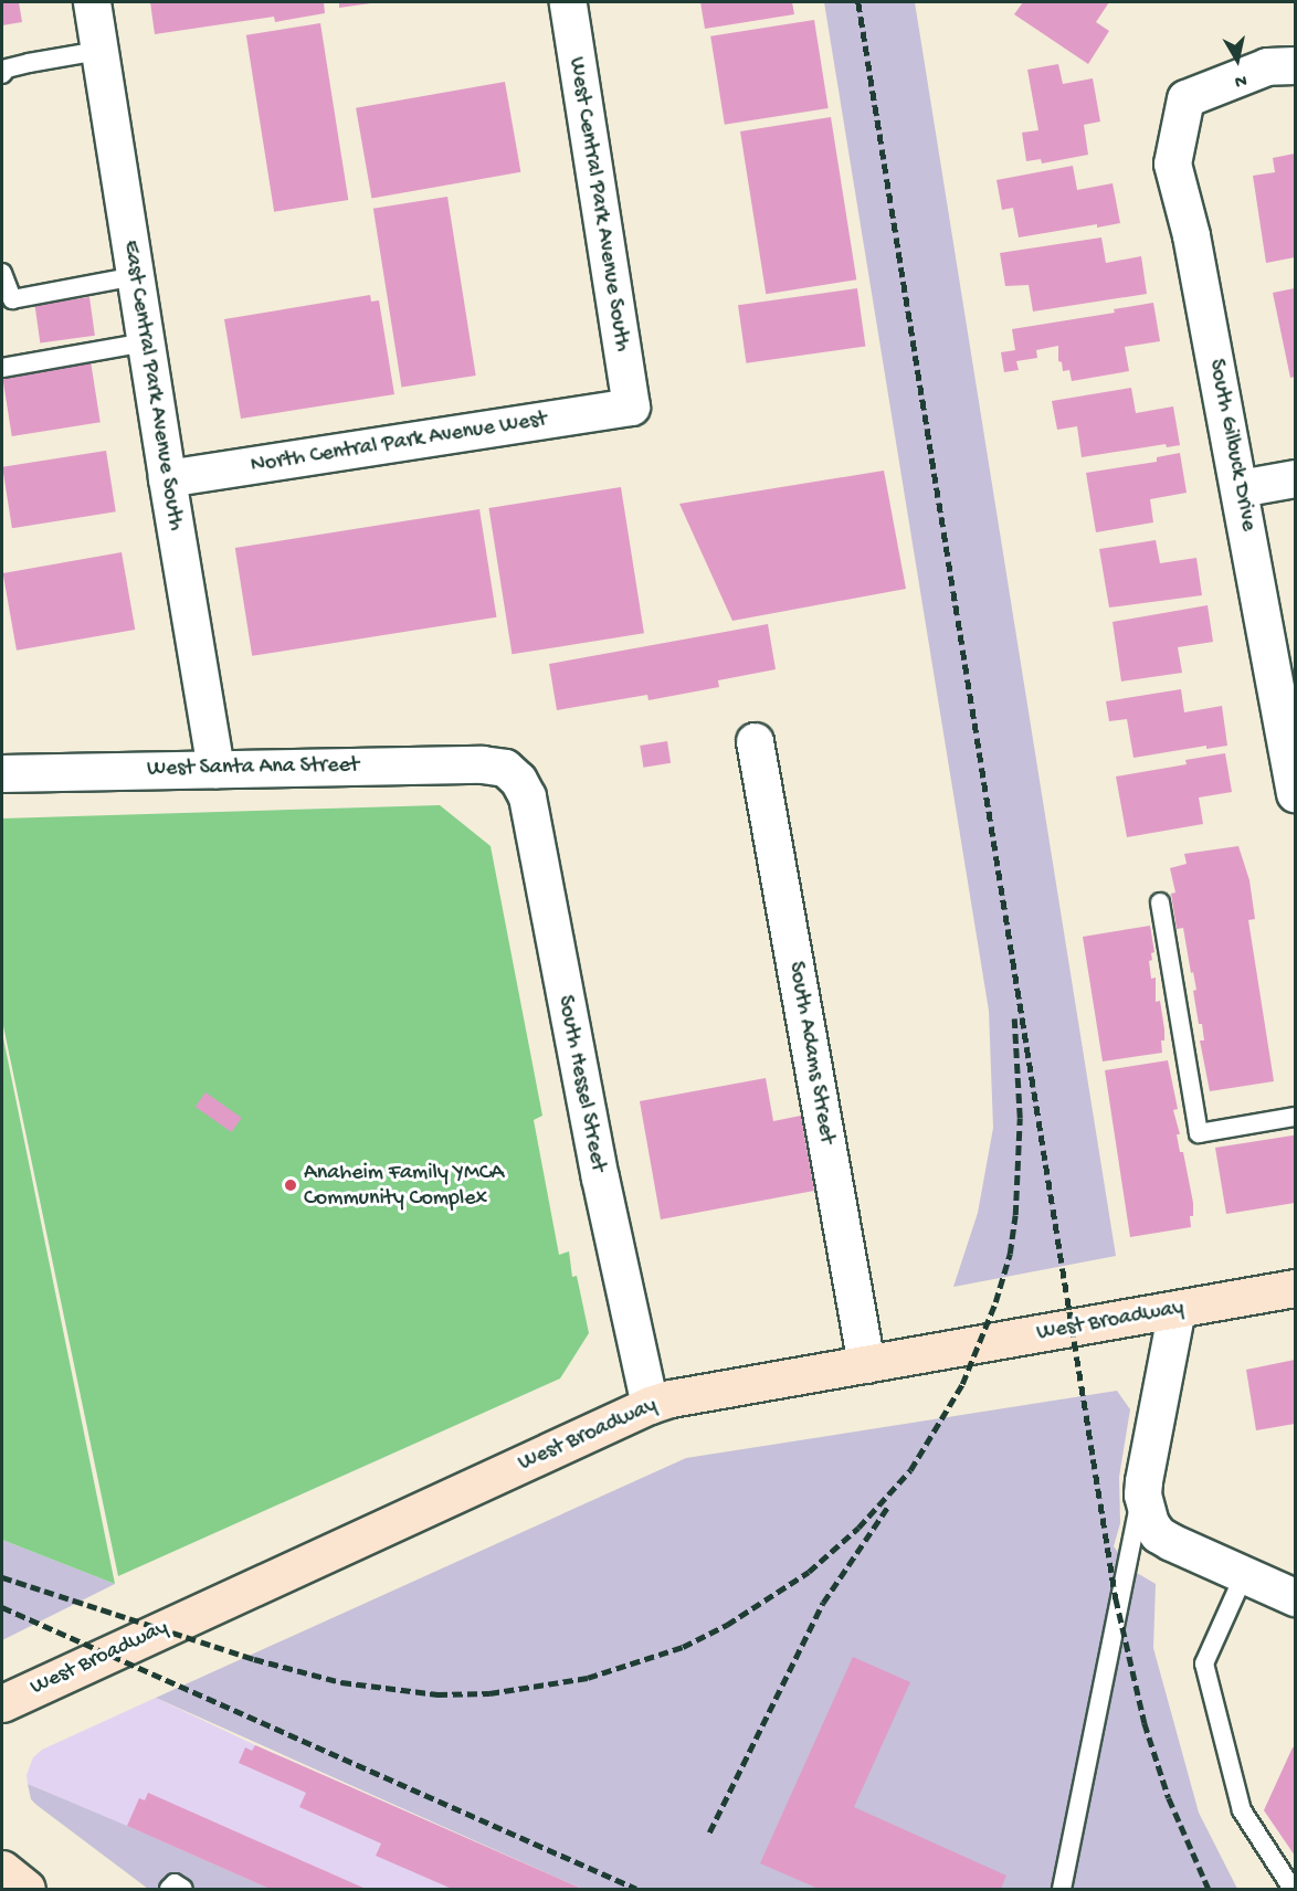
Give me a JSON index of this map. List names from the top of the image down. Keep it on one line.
{"streets":{"main road":["West Broadway"],"street":["West Central Park Avenue South","East Central Park Avenue South","North Central Park Avenue West","South Gilbuck Drive","West Santa Ana Street","South Adams Street","South Hessel Street"]},"crossings":[["West Central Park Avenue South","North Central Park Avenue West"],["East Central Park Avenue South","North Central Park Avenue West"],["East Central Park Avenue South","West Santa Ana Street"],["West Santa Ana Street","South Hessel Street"],["South Adams Street","West Broadway"],["South Hessel Street","West Broadway"]],"places":["Anaheim Family YMCA Community Complex"],"north":"bottom"}
